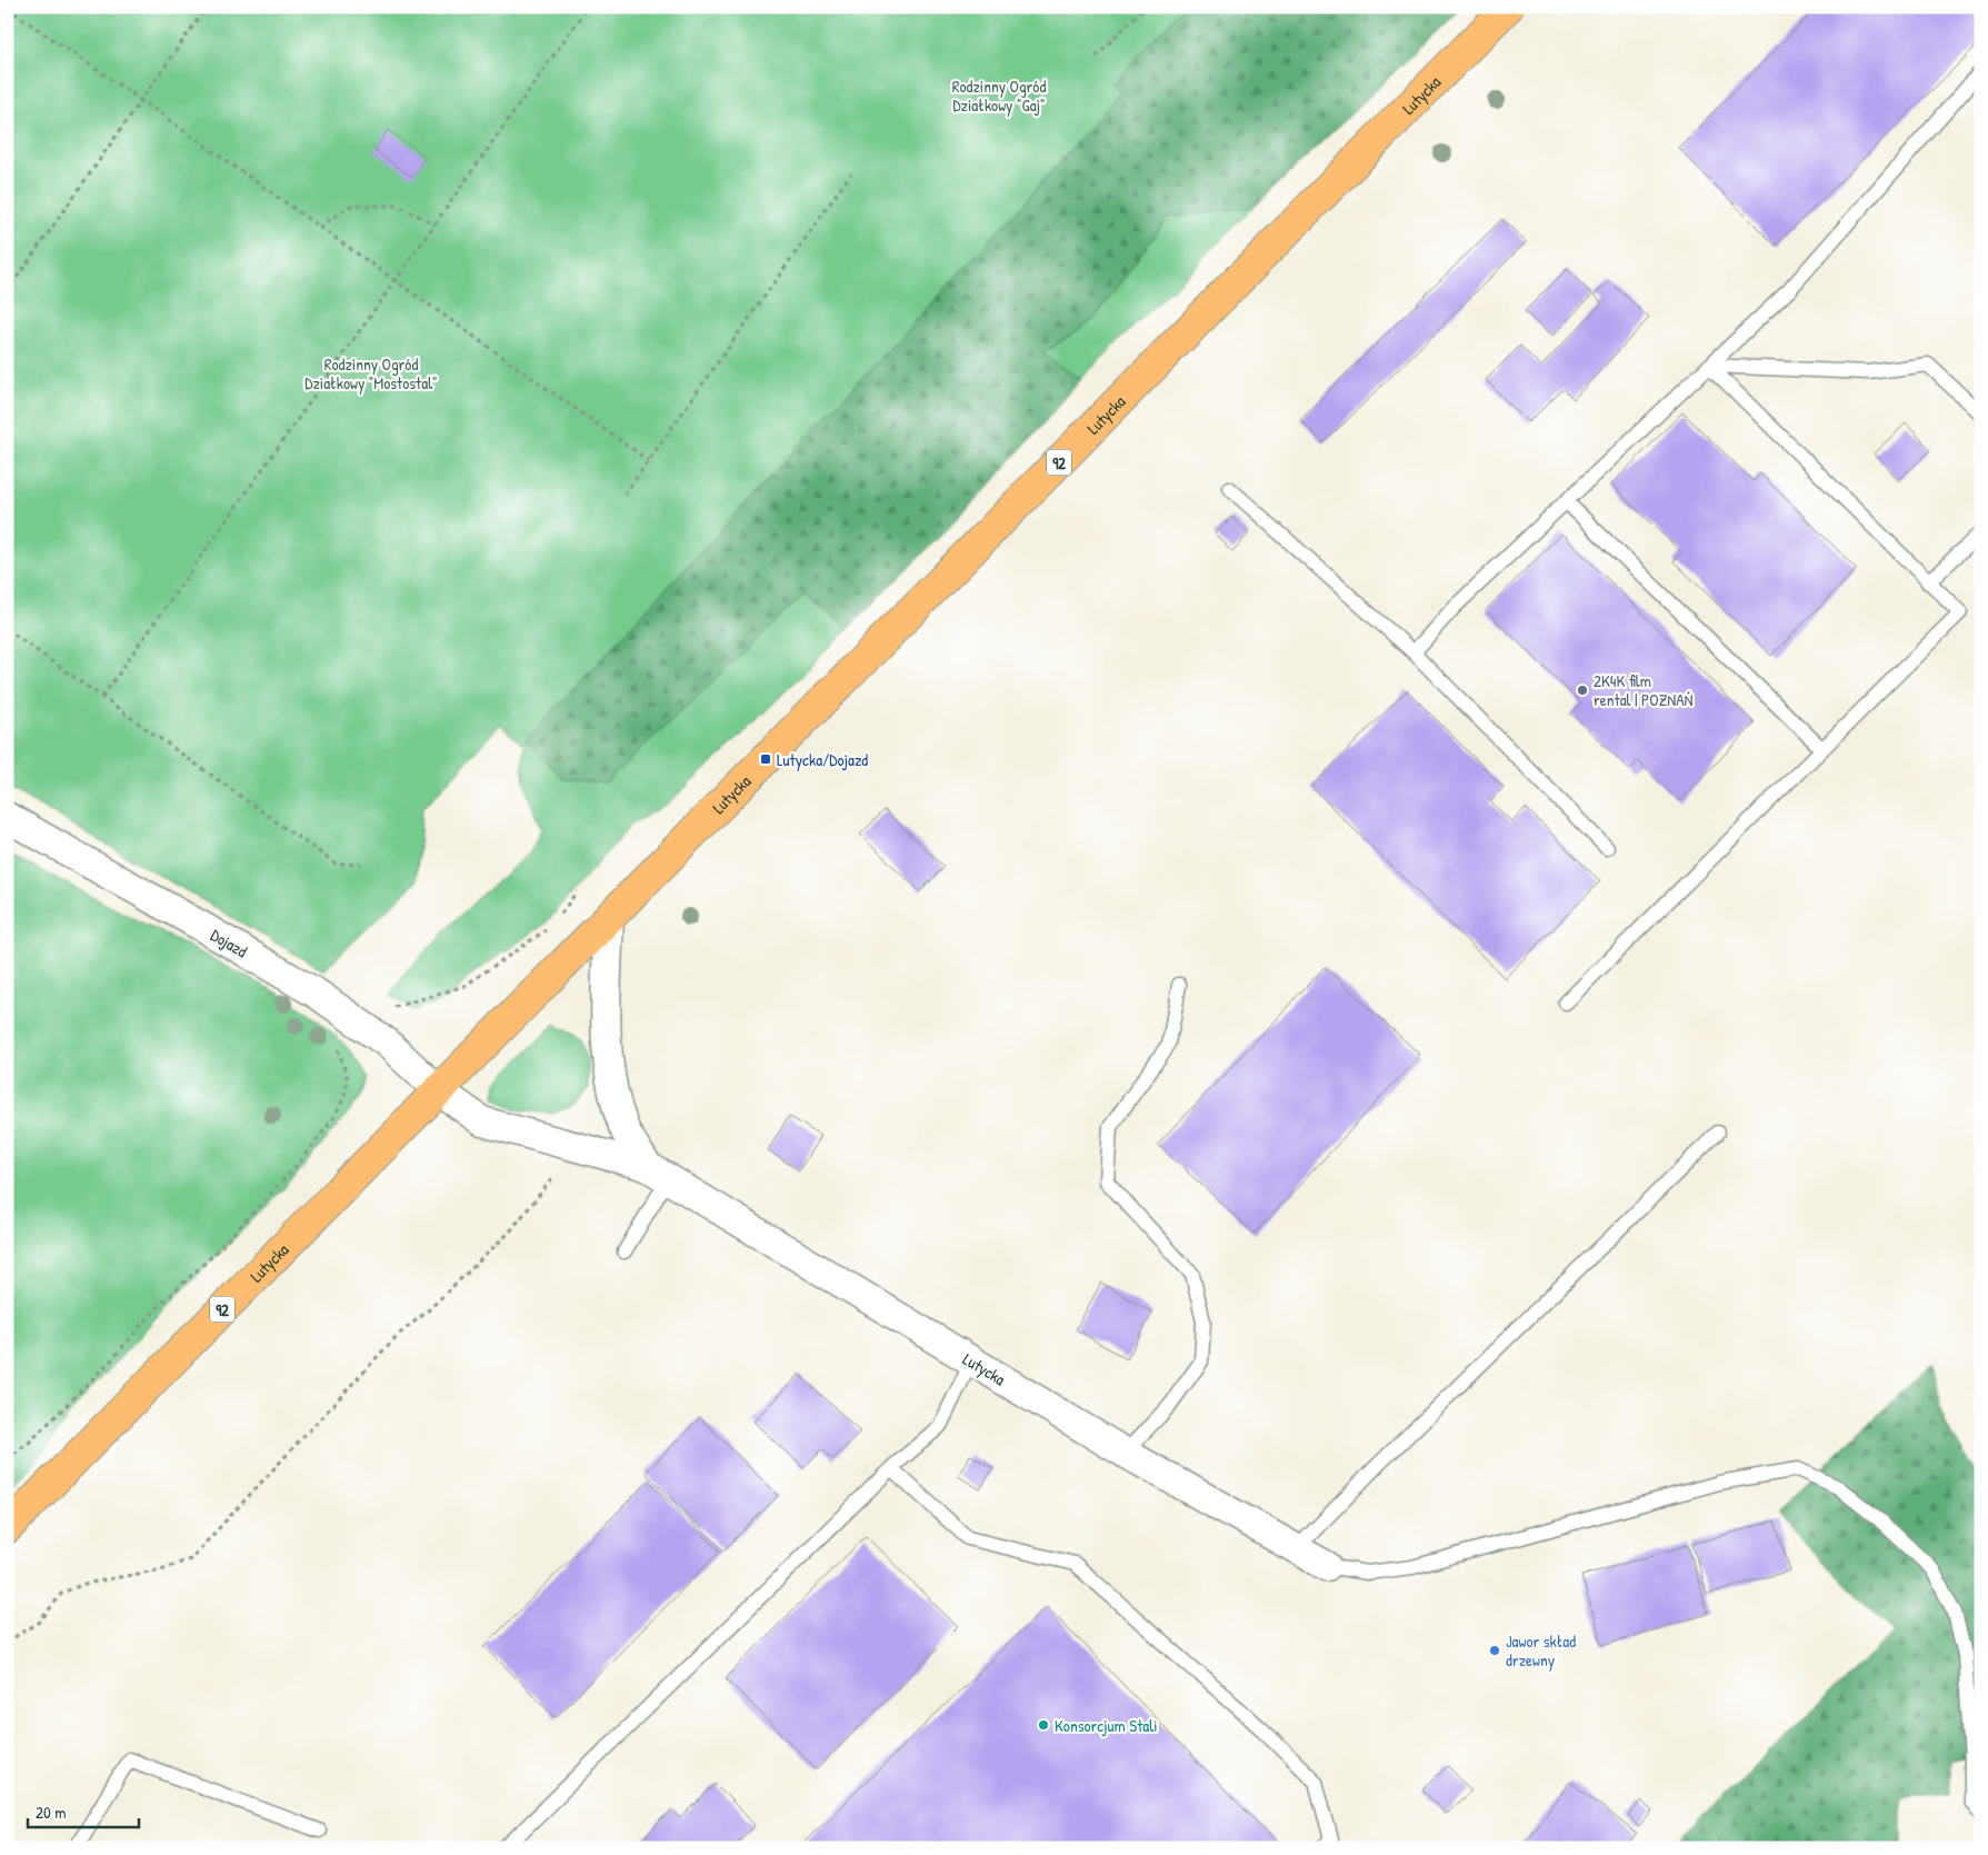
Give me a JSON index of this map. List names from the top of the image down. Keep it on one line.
{"streets":{"main road":["Lutycka","92"],"street":["Dojazd"]},"crossings":[["Lutycka","Dojazd"]],"parks":["Rodzinny Ogród Działkowy \"Gaj\"","Rodzinny Ogród Działkowy \"Mostostal\""],"places":{"other":["2K4K film rental | POZNAŃ","Jawor skład drzewny","Konsorcjum Stali"],"transit":["Lutycka/Dojazd"]},"scale_bar":"20 m"}
